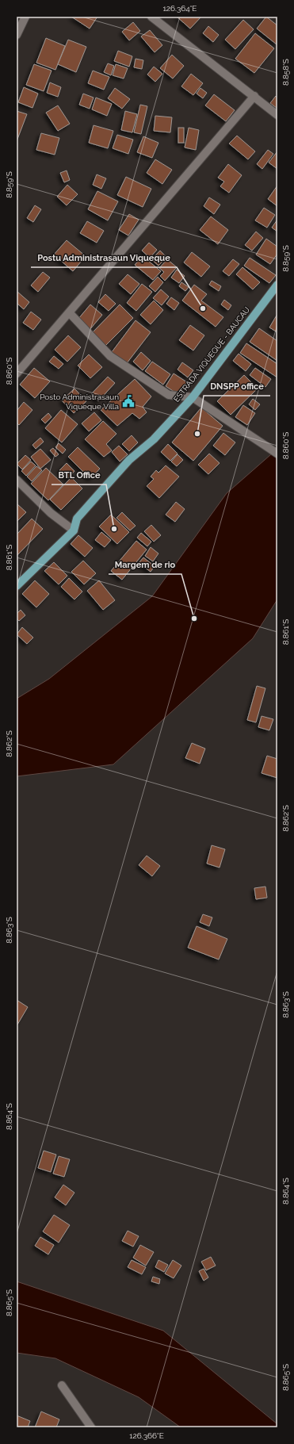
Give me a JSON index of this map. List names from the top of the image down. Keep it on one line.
{"streets":{"main road":["ESTRADA VIQUEQUE - BAUCAU"]},"places":{"other":["Postu Administrasaun Viqueque","DNSPP office","BTL Office","Margem de rio"],"public building":["Posto Administrasaun Viqueque Villa"]},"coordinates":["126.364°E","8.858°S","8.859°S","8.860°S","8.861°S","8.862°S","8.863°S","8.864°S","8.865°S","126.366°E"]}
